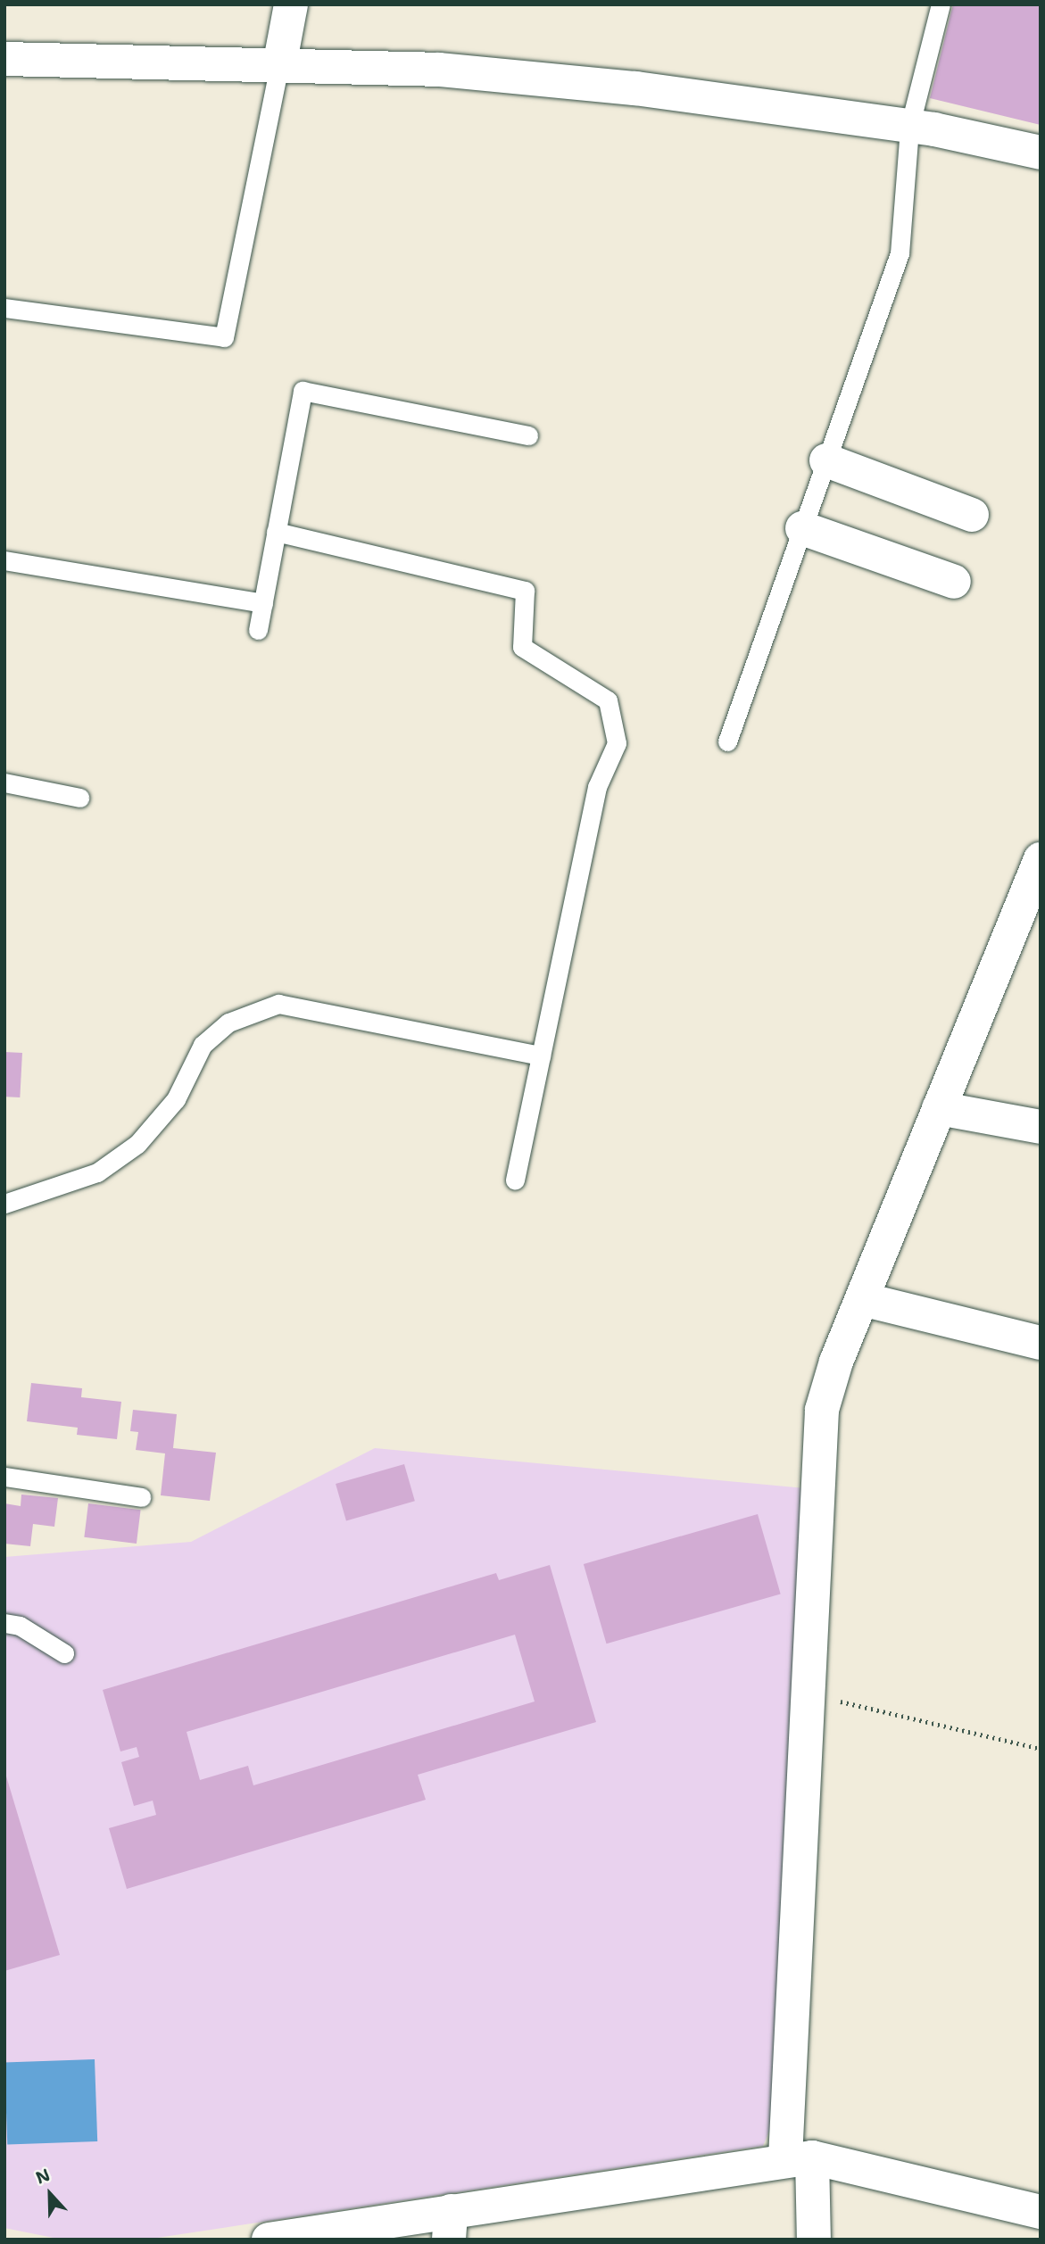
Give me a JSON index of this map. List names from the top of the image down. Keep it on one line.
{"north":"top"}
